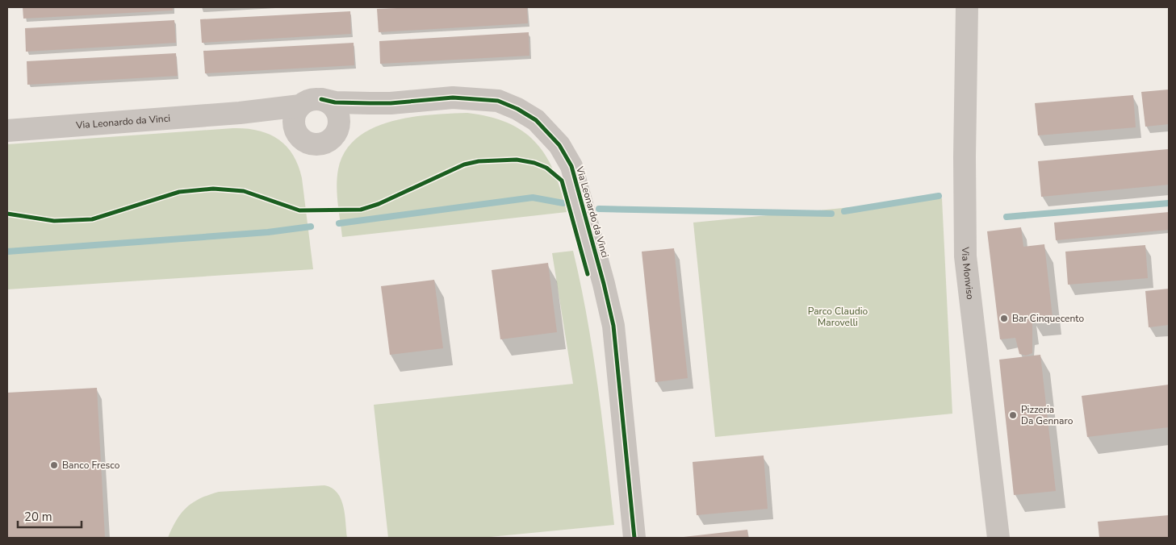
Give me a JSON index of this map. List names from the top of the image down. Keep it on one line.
{"streets":{"street":["Via Leonardo da Vinci","Via Monviso"]},"parks":["Parco Claudio Marovelli"],"places":["Bar Cinquecento","Pizzeria Da Gennaro","Banco Fresco"],"scale_bar":"20 m"}
